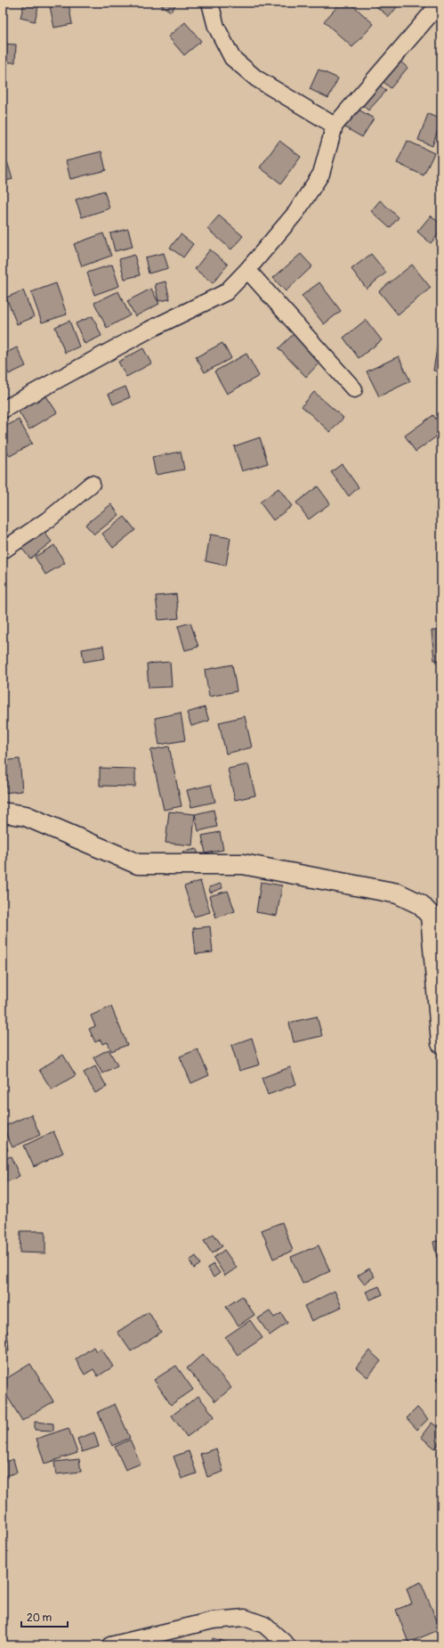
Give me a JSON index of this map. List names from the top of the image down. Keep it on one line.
{"scale_bar":"20 m"}
